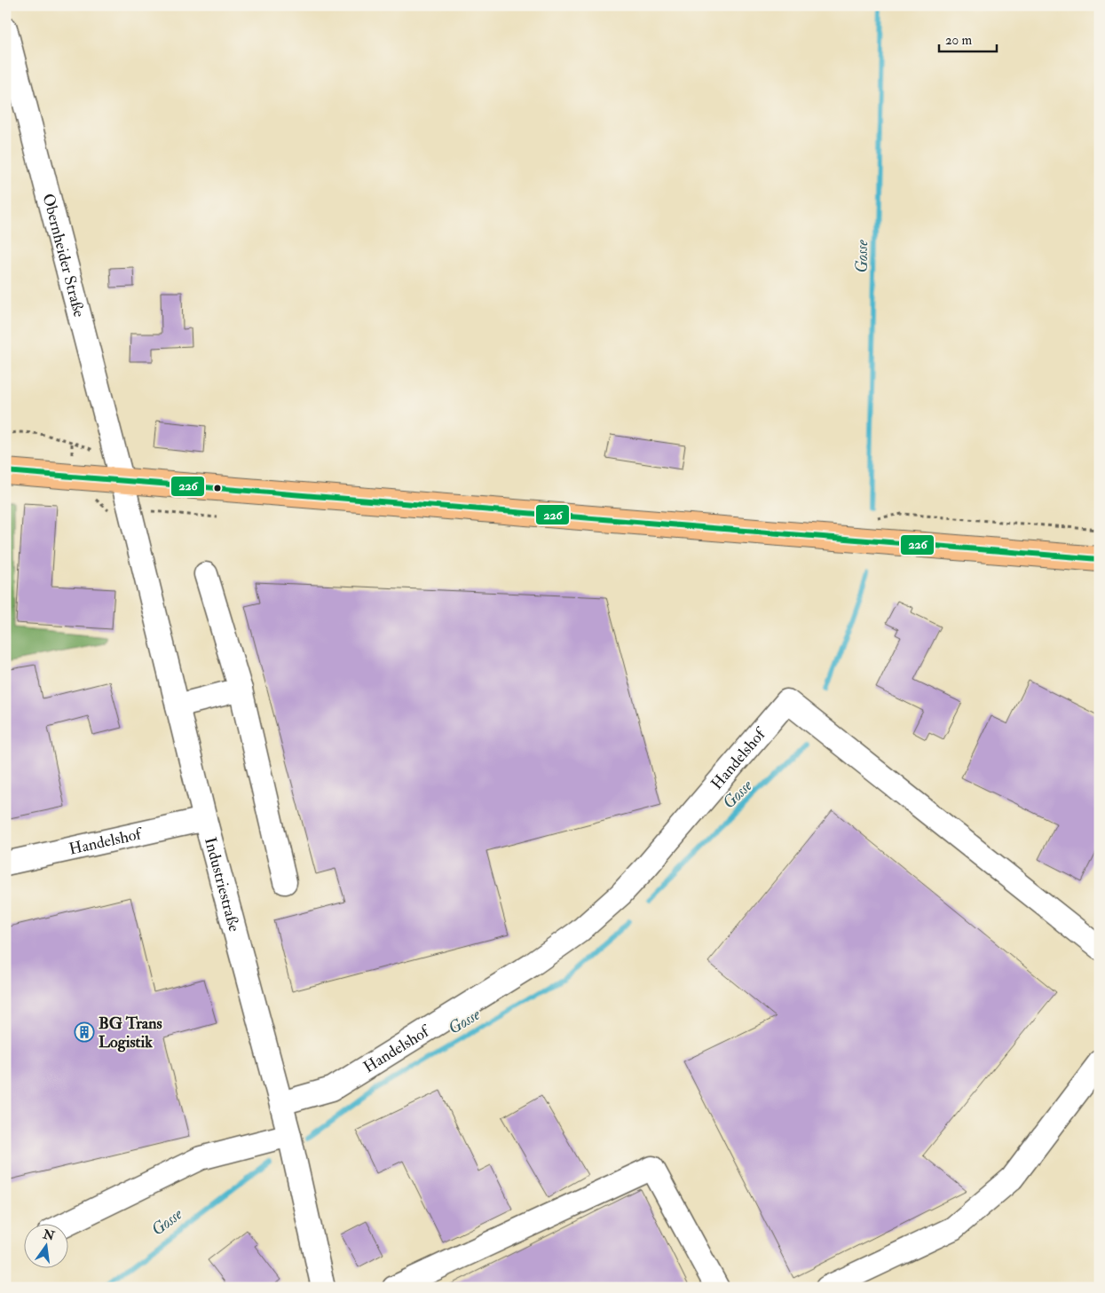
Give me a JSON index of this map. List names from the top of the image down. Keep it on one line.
{"streets":{"street":["Obernheider Straße","Handelshof","Industriestraße"]},"crossings":[["Obernheider Straße","Industriestraße"],["Handelshof","Industriestraße"]],"water":["Gosse"],"places":{"building":["BG Trans Logistik"]},"lines":["transit line 226"],"scale_bar":"20 m","north":"top"}
